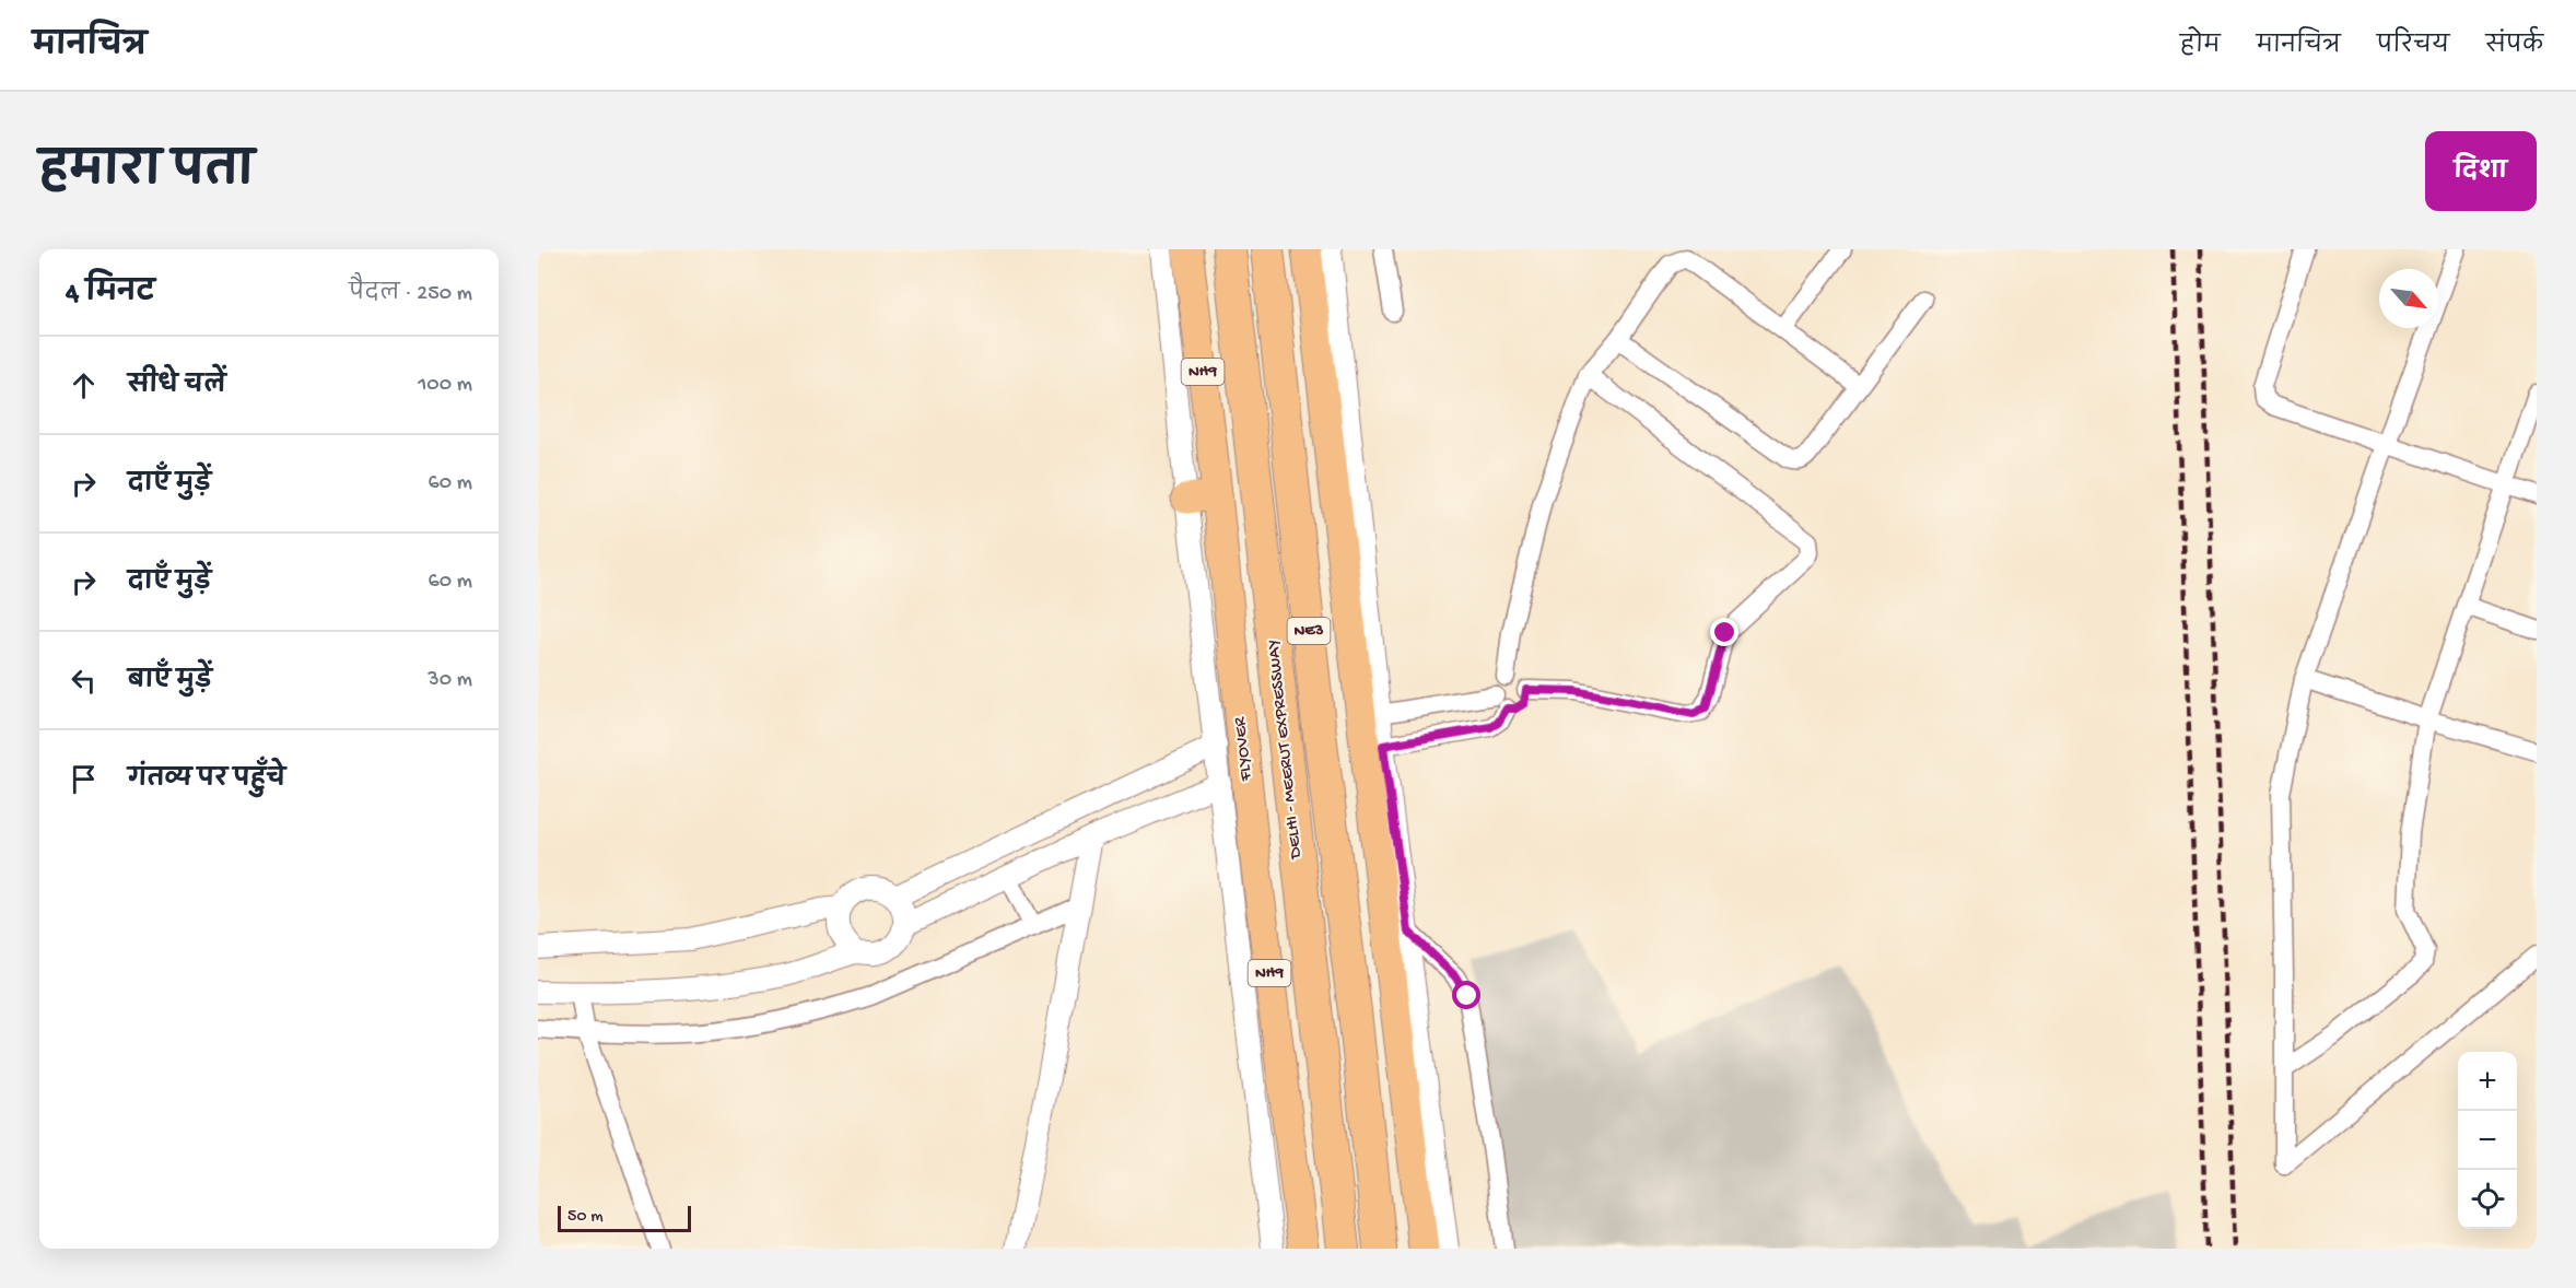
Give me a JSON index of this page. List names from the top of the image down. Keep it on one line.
{"streets":{"highway":["NH9","NE3","FLYOVER","DELHI - MEERUT EXPRESSWAY"]},"scale_bar":"50 m","north":"bottom right","page":{"header":"मानचित्र","nav":["होम","मानचित्र","परिचय","संपर्क"],"title":"हमारा पता","buttons":"दिशा","heading":["4 मिनट","पैदल · 250 m"],"list":[["सीधे चलें","100 m"],["दाएँ मुड़ें","60 m"],["दाएँ मुड़ें","60 m"],["बाएँ मुड़ें","30 m"],"गंतव्य पर पहुँचे"],"map_buttons":["+","−"],"scale":"50 m"}}
